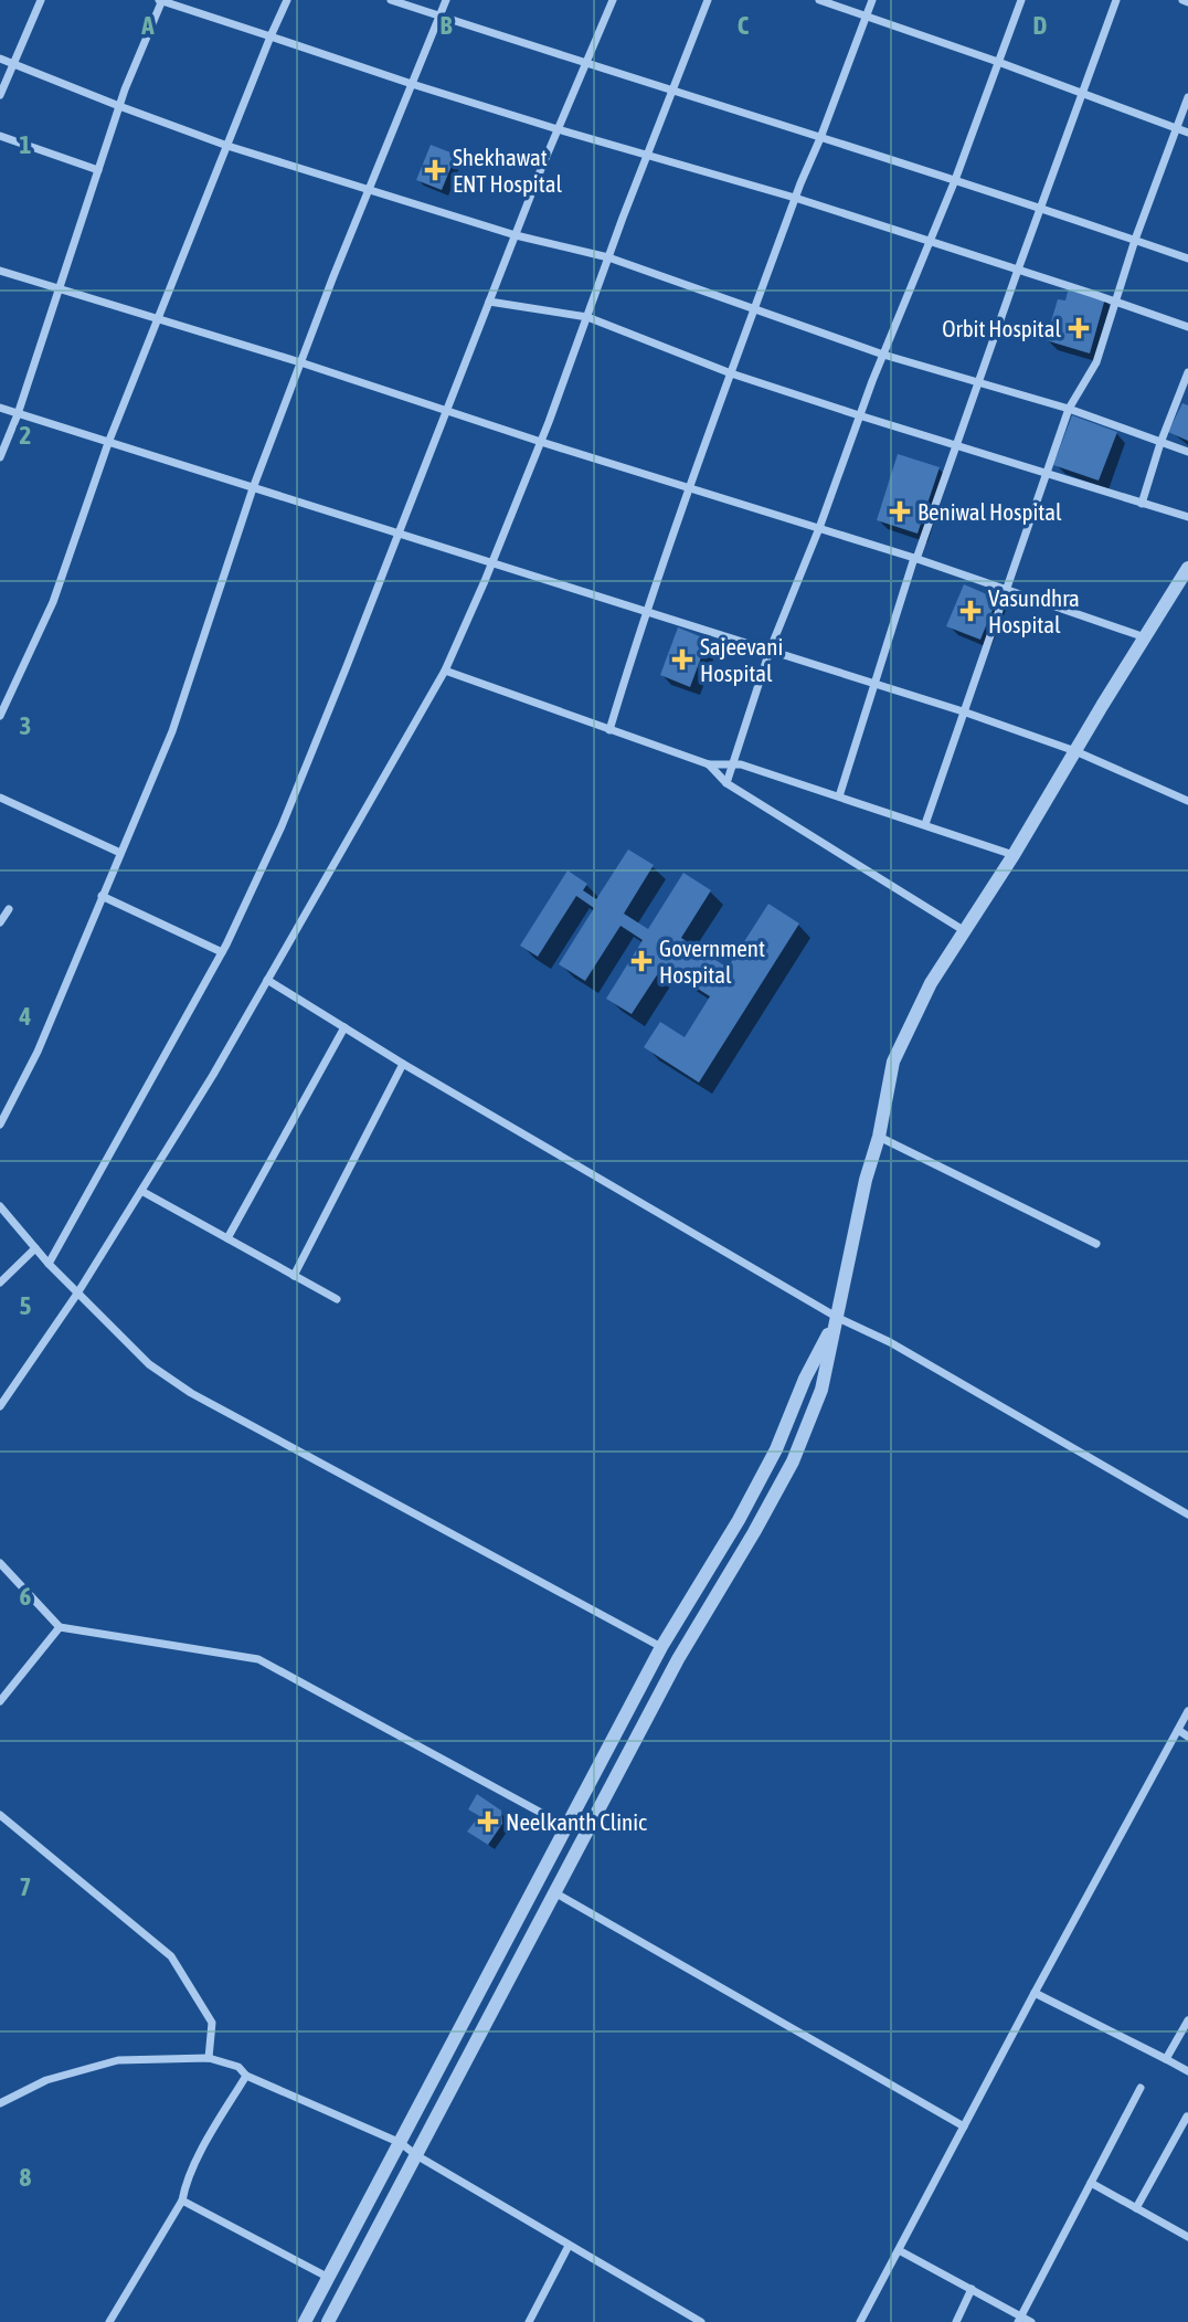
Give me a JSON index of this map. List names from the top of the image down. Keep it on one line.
{"places":{"health":["Shekhawat ENT Hospital","Orbit Hospital","Beniwal Hospital","Vasundhra Hospital","Sajeevani Hospital","Government Hospital","Neelkanth Clinic"]},"grid":{"columns":["A","B","C","D"],"rows":["1","2","3","4","5","6","7","8"]}}
